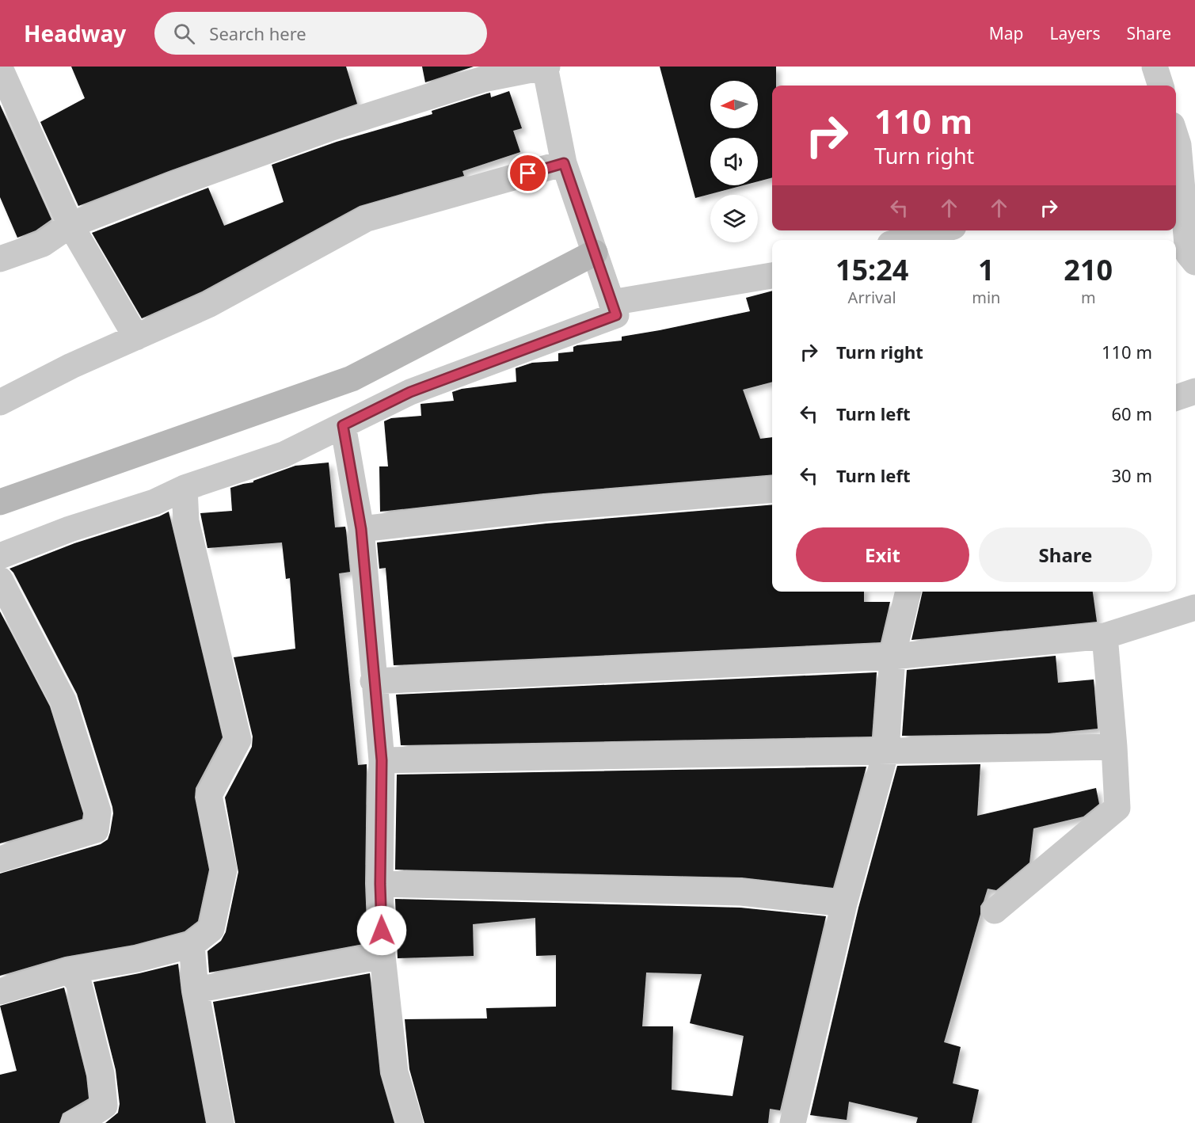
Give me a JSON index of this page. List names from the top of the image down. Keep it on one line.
{"north":"left","page":{"header":"Headway","search":"Search here","nav":["Map","Layers","Share"],"turn":["110 m","Turn right"],"eta":["15:24","Arrival","1","min","210","m"],"list":[{"name":"Turn right","value":"110 m"},{"name":"Turn left","value":"60 m"},{"name":"Turn left","value":"30 m"}],"buttons":["Exit","Share"]}}
